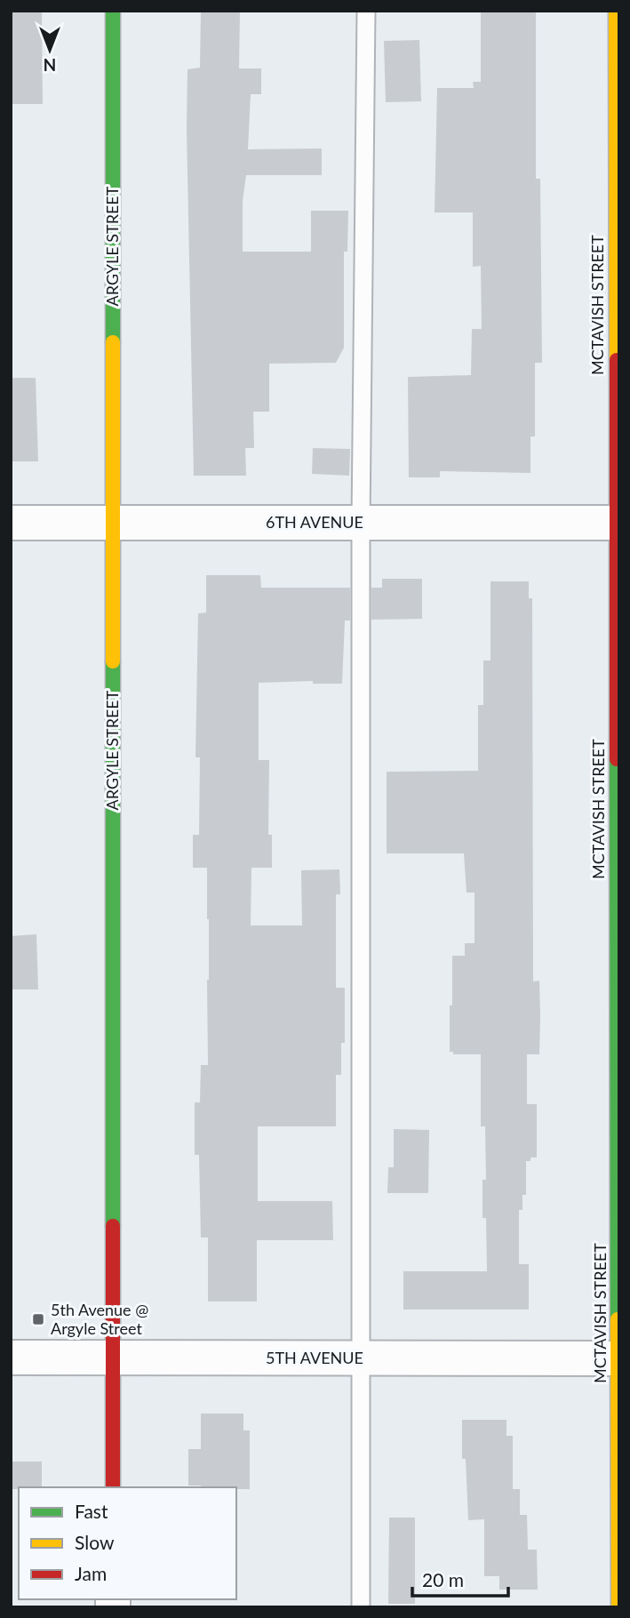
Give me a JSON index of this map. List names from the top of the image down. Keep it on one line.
{"streets":{"street":["ARGYLE STREET","MCTAVISH STREET","6TH AVENUE","5TH AVENUE"]},"crossings":[["ARGYLE STREET","6TH AVENUE"],["ARGYLE STREET","5TH AVENUE"],["MCTAVISH STREET","6TH AVENUE"],["MCTAVISH STREET","5TH AVENUE"]],"places":{"transit":["5th Avenue @ Argyle Street"]},"legend":["Fast","Slow","Jam"],"scale_bar":"20 m","north":"bottom"}
